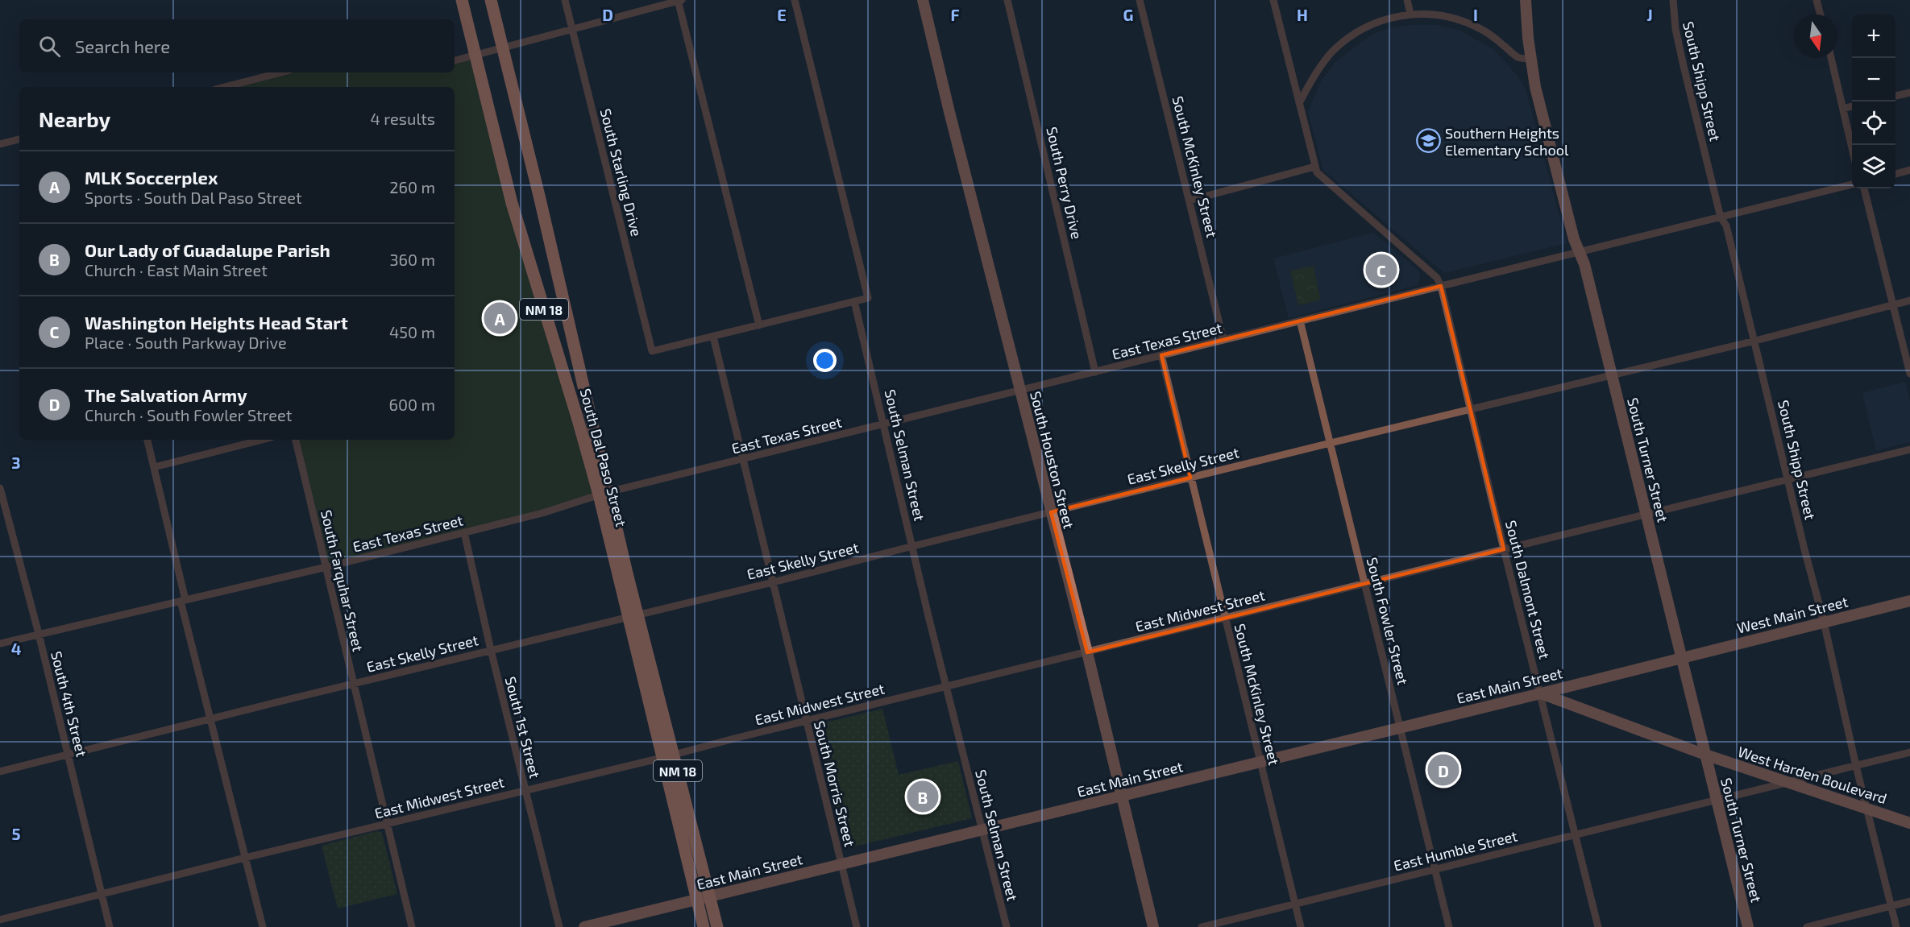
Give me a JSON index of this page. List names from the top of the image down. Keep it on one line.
{"streets":{"main road":["NM 18","South Dal Paso Street"],"street":["South Shipp Street","South McKinley Street","South Starling Drive","South Perry Drive","East Texas Street","South Selman Street","South Houston Street","South Turner Street","East Skelly Street","South Farquhar Street","South Dalmont Street","East Midwest Street","West Main Street","South Fowler Street","East Main Street","South 4th Street","South 1st Street","West Harden Boulevard","South Morris Street","East Humble Street"]},"crossings":[["South Shipp Street","East Texas Street"],["South Shipp Street","East Skelly Street"],["South Shipp Street","East Midwest Street"],["South Shipp Street","West Main Street"],["South Shipp Street","West Harden Boulevard"],["South Shipp Street","East Humble Street"],["South McKinley Street","East Texas Street"],["South McKinley Street","East Skelly Street"],["South McKinley Street","East Midwest Street"],["South McKinley Street","East Main Street"],["South McKinley Street","East Humble Street"],["South Starling Drive","South Morris Street"],["South Perry Drive","East Texas Street"],["East Texas Street","South Selman Street"],["East Texas Street","South Dal Paso Street"],["East Texas Street","South Houston Street"],["East Texas Street","South Turner Street"],["East Texas Street","South Farquhar Street"],["East Texas Street","South Dalmont Street"],["East Texas Street","South Fowler Street"],["East Texas Street","South 4th Street"],["East Texas Street","South 1st Street"],["East Texas Street","South Morris Street"],["South Selman Street","East Skelly Street"],["South Selman Street","East Midwest Street"],["South Selman Street","East Main Street"],["South Dal Paso Street","East Skelly Street"],["South Dal Paso Street","East Midwest Street"],["South Dal Paso Street","East Main Street"],["South Houston Street","East Skelly Street"],["South Houston Street","East Midwest Street"],["South Houston Street","East Main Street"],["South Turner Street","East Skelly Street"],["South Turner Street","East Midwest Street"],["South Turner Street","West Main Street"],["South Turner Street","East Main Street"],["South Turner Street","West Harden Boulevard"],["South Turner Street","East Humble Street"],["East Skelly Street","South Farquhar Street"],["East Skelly Street","South Dalmont Street"],["East Skelly Street","South Fowler Street"],["East Skelly Street","South 4th Street"],["East Skelly Street","South 1st Street"],["East Skelly Street","South Morris Street"],["South Farquhar Street","East Midwest Street"],["South Dalmont Street","East Midwest Street"],["South Dalmont Street","East Main Street"],["South Dalmont Street","West Harden Boulevard"],["South Dalmont Street","East Humble Street"],["East Midwest Street","South Fowler Street"],["East Midwest Street","South 4th Street"],["East Midwest Street","South 1st Street"],["East Midwest Street","South Morris Street"],["West Main Street","East Main Street"],["South Fowler Street","East Main Street"],["South Fowler Street","East Humble Street"],["East Main Street","West Harden Boulevard"],["East Main Street","South Morris Street"],["West Harden Boulevard","East Humble Street"]],"places":{"school or university":["Southern Heights Elementary School"]},"north":"bottom","page":{"map_buttons":["+","−"],"search":"Search here","heading":["Nearby","4 results"],"list":[{"mark":"A","name":"MLK Soccerplex","note":"Sports · South Dal Paso Street","value":"260 m"},{"mark":"B","name":"Our Lady of Guadalupe Parish","note":"Church · East Main Street","value":"360 m"},{"mark":"C","name":"Washington Heights Head Start","note":"Place · South Parkway Drive","value":"450 m"},{"mark":"D","name":"The Salvation Army","note":"Church · South Fowler Street","value":"600 m"}],"pins":["C","A","D","B"]},"grid":{"columns":["D","E","F","G","H","I","J"],"rows":["3","4","5"]}}
